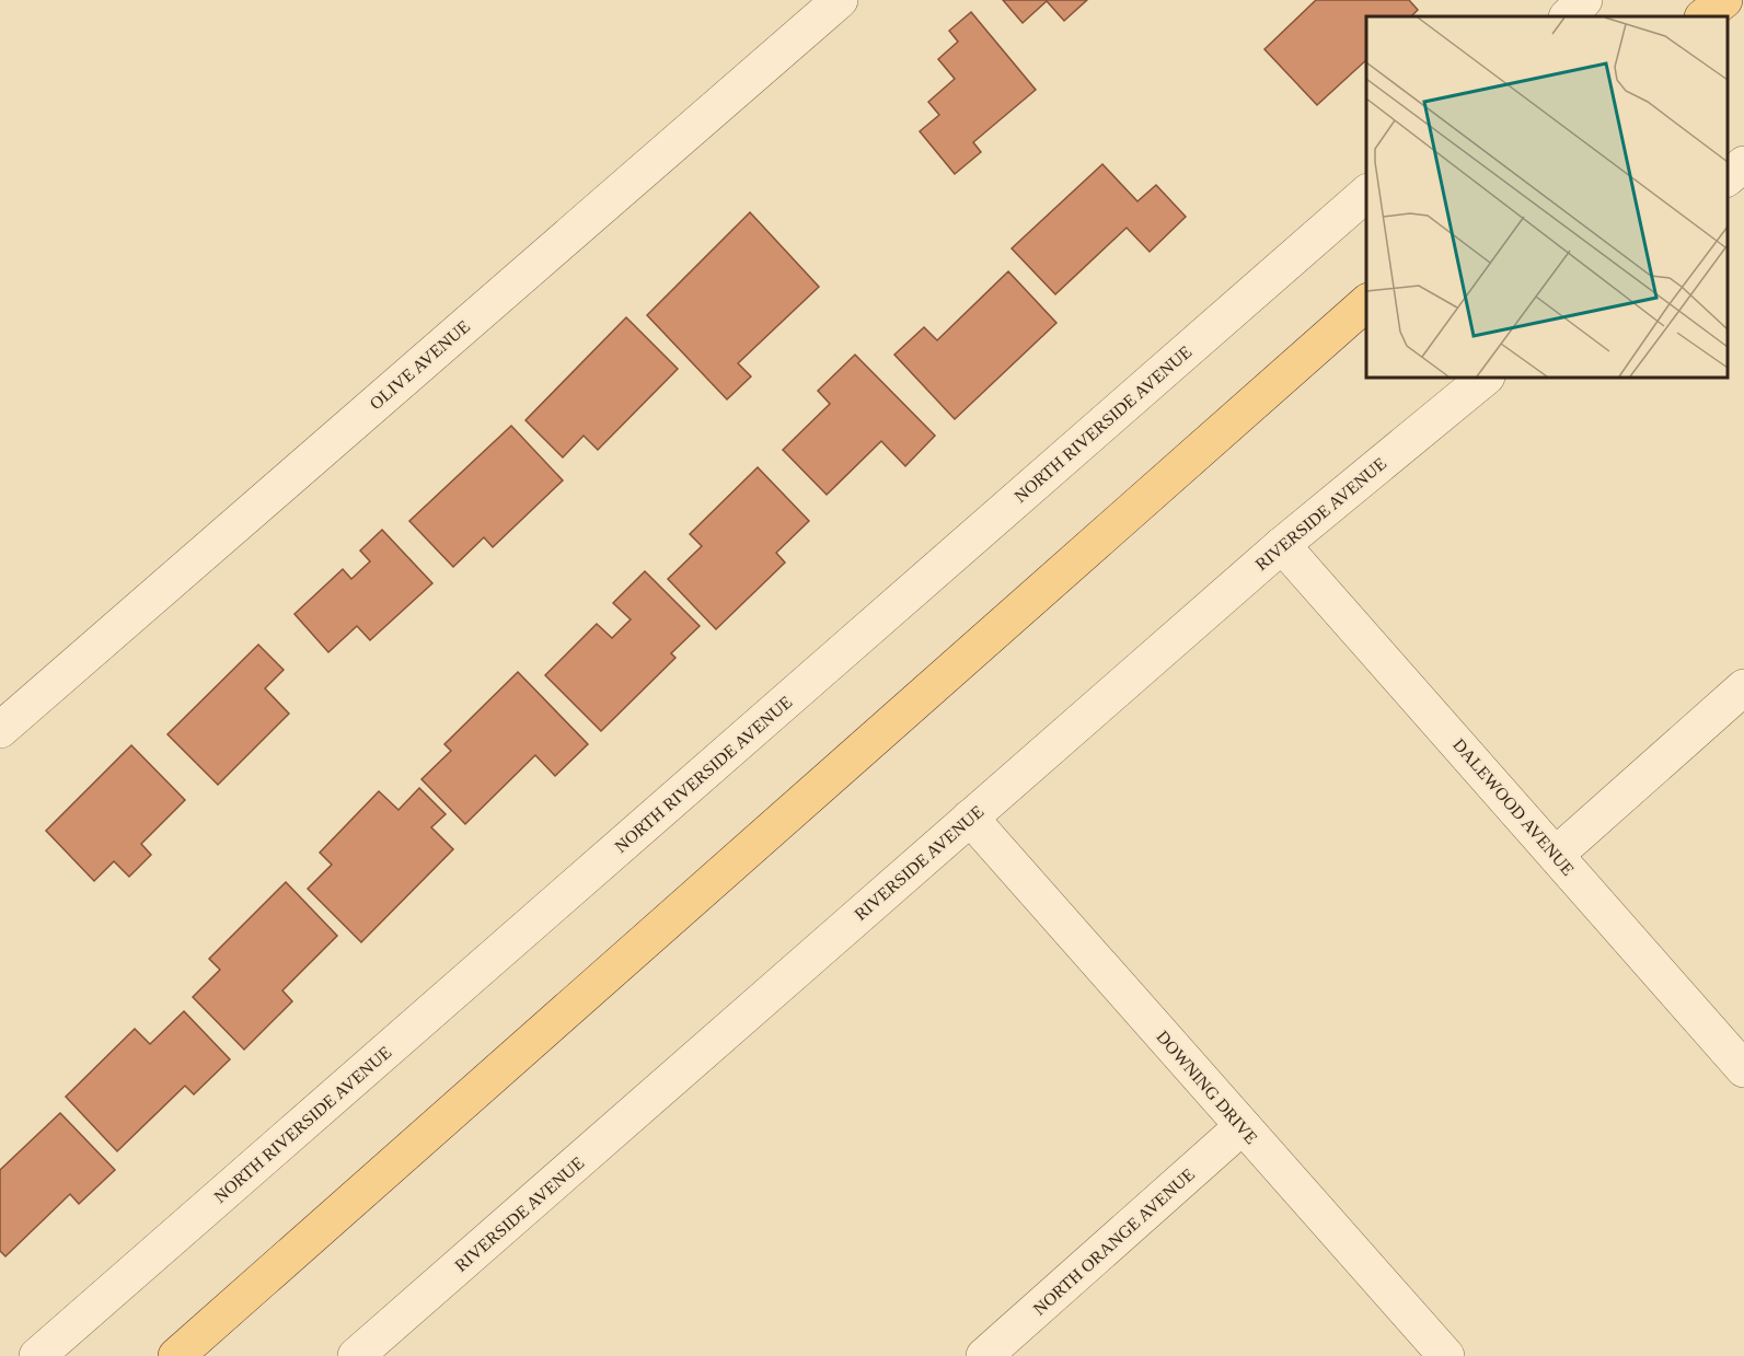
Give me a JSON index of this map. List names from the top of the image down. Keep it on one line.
{"streets":{"street":["OLIVE AVENUE","NORTH RIVERSIDE AVENUE","RIVERSIDE AVENUE","DALEWOOD AVENUE","DOWNING DRIVE","NORTH ORANGE AVENUE"]},"crossings":[["RIVERSIDE AVENUE","DALEWOOD AVENUE"],["RIVERSIDE AVENUE","DOWNING DRIVE"],["DOWNING DRIVE","NORTH ORANGE AVENUE"]]}
